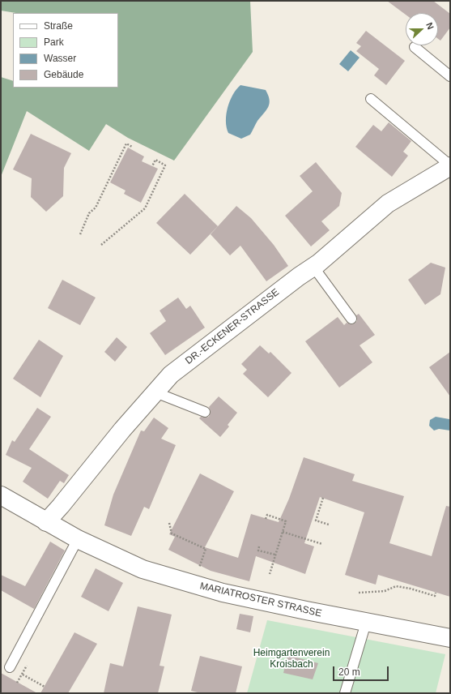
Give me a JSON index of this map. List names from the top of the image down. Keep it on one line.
{"streets":{"street":["DR.-ECKENER-STRASSE","MARIATROSTER STRASSE"]},"crossings":[["DR.-ECKENER-STRASSE","MARIATROSTER STRASSE"]],"parks":["Heimgartenverein Kroisbach"],"legend":["Straße","Park","Wasser","Gebäude"],"scale_bar":"20 m","north":"right"}
